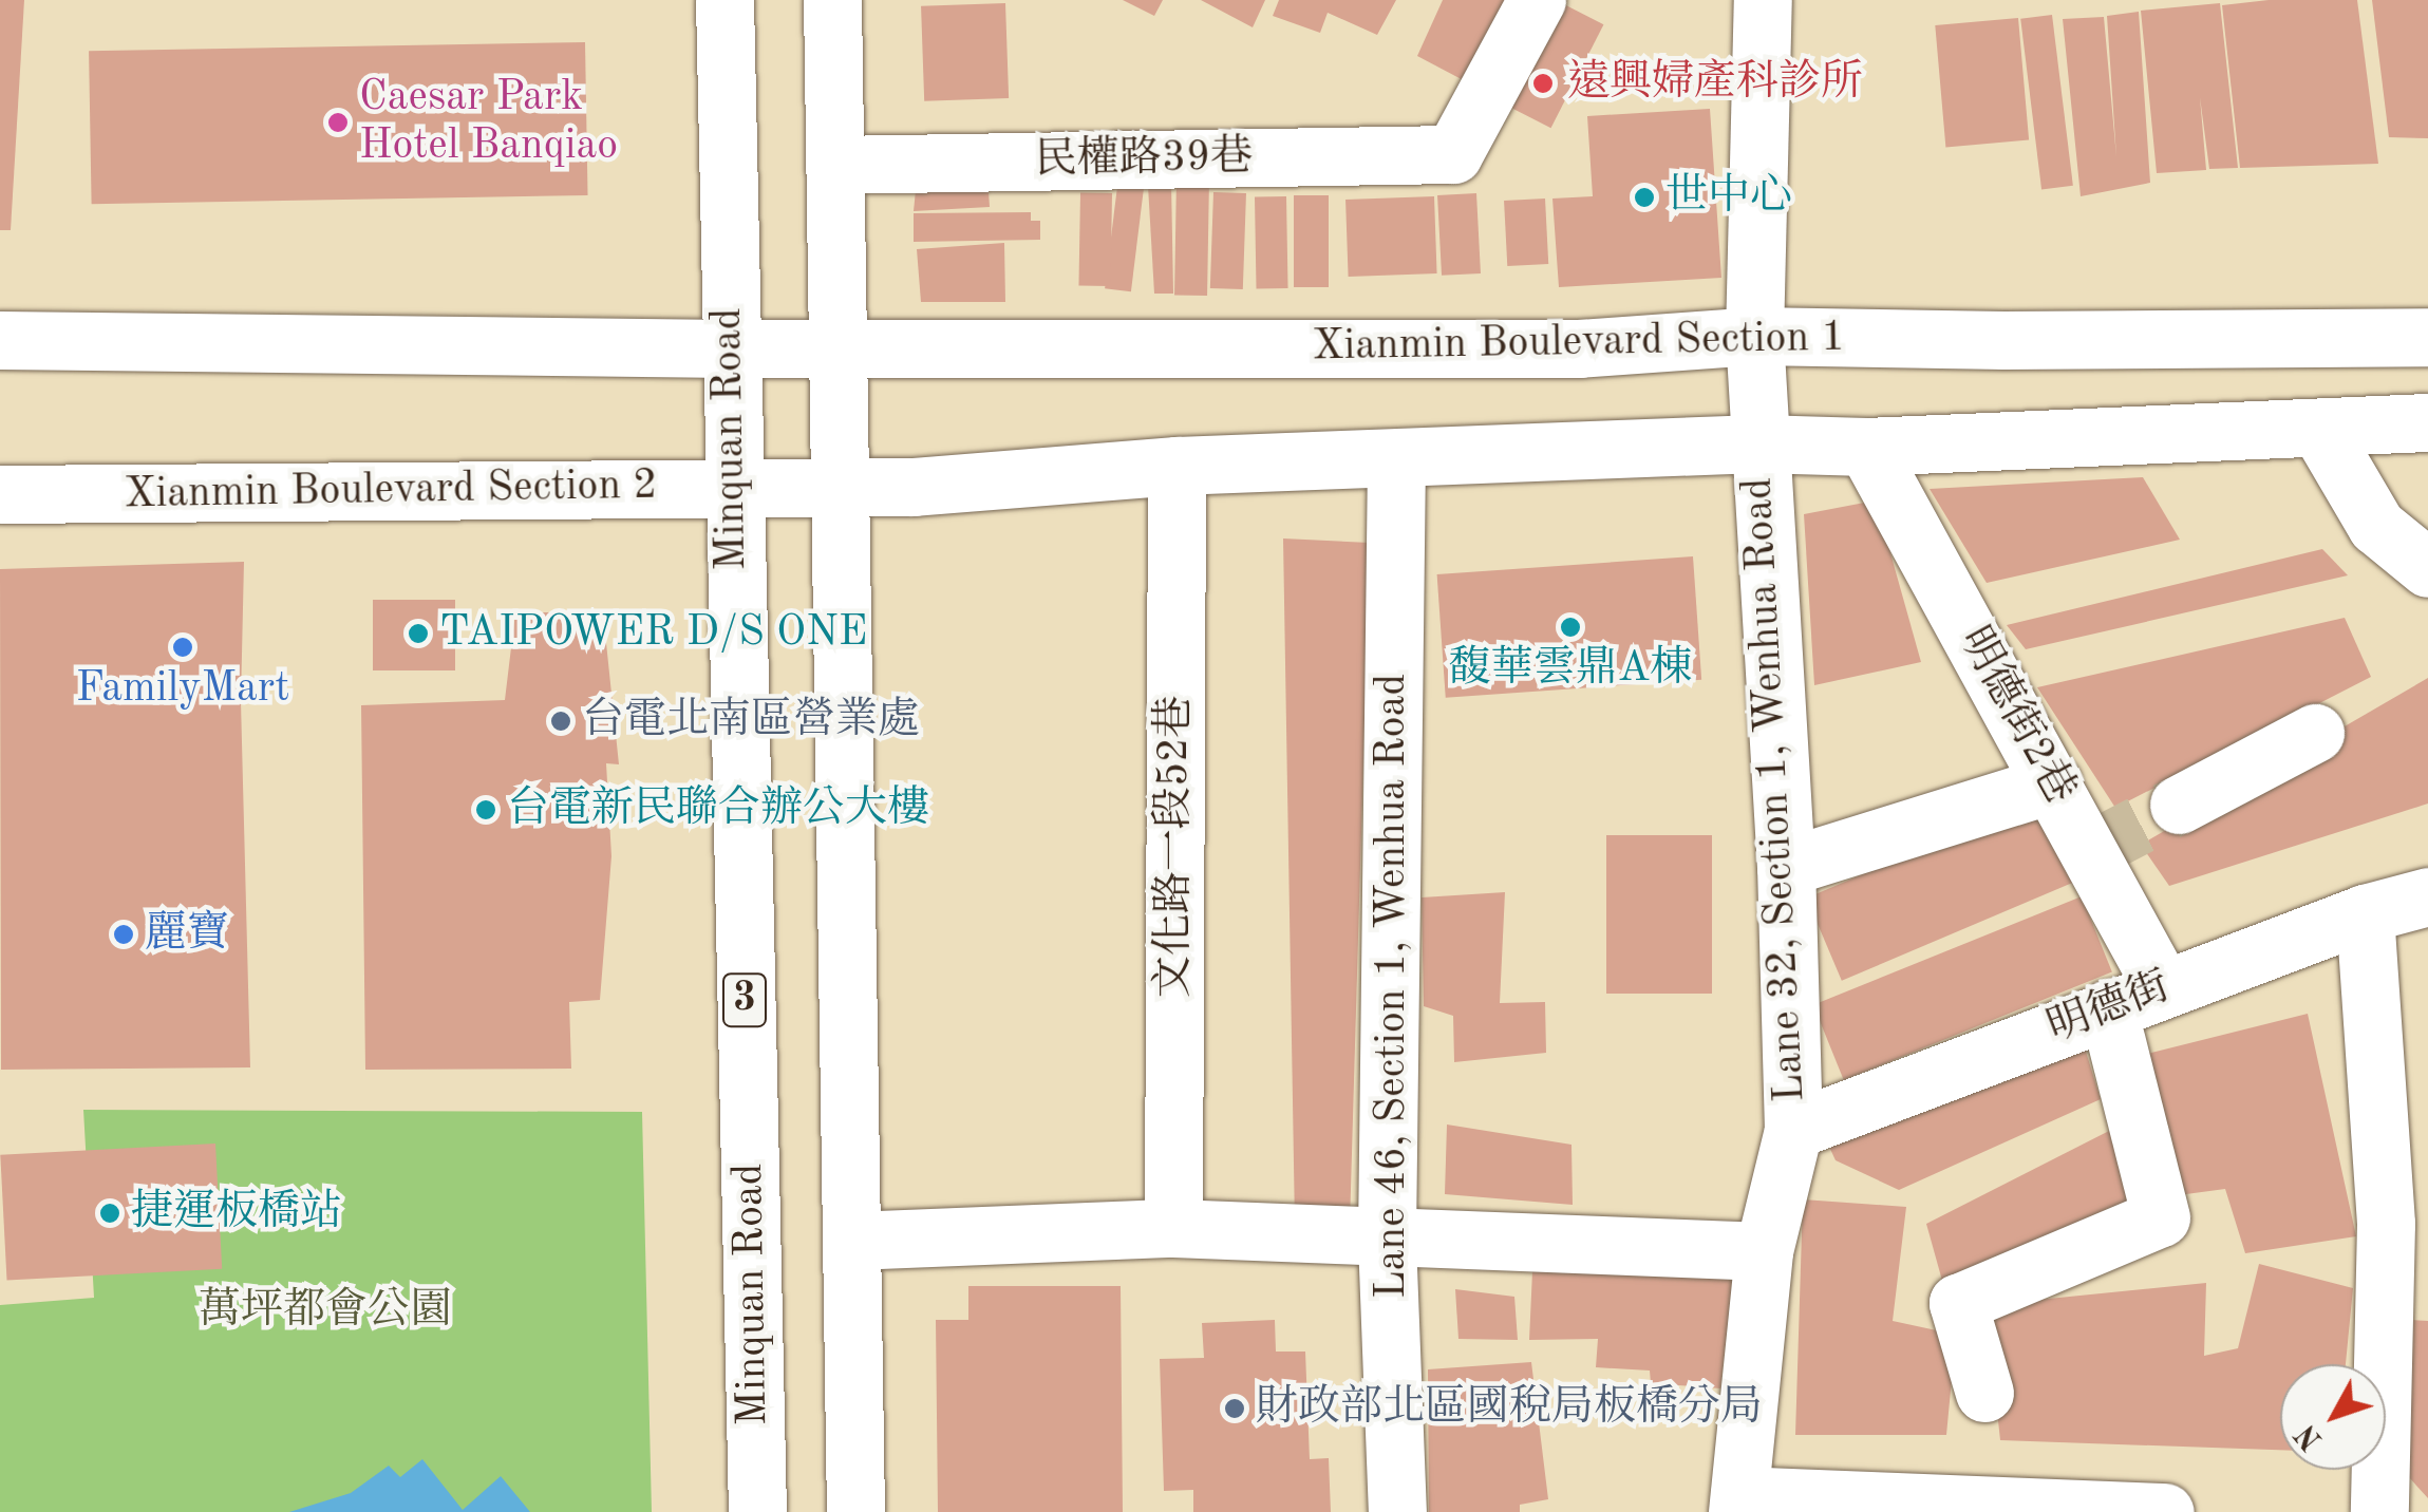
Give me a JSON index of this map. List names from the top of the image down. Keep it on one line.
{"streets":{"main road":["民權路39巷","Xianmin Boulevard Section 1","Minquan Road","Xianmin Boulevard Section 2","明德街2巷","Lane 32, Section 1, Wenhua Road","文化路一段52巷","Lane 46, Section 1, Wenhua Road","3","明德街"]},"crossings":[["Xianmin Boulevard Section 1","Minquan Road"],["Xianmin Boulevard Section 1","Lane 32, Section 1, Wenhua Road"],["Minquan Road","Xianmin Boulevard Section 2"],["明德街2巷","明德街"],["Lane 32, Section 1, Wenhua Road","明德街"]],"parks":["萬坪都會公園"],"places":["遠興婦產科診所","Caesar Park Hotel Banqiao","世中心","馥華雲鼎A棟","TAIPOWER D/S ONE","FamilyMart","台電北南區營業處","台電新民聯合辦公大樓","麗寶","捷運板橋站","財政部北區國稅局板橋分局"],"north":"bottom left"}
